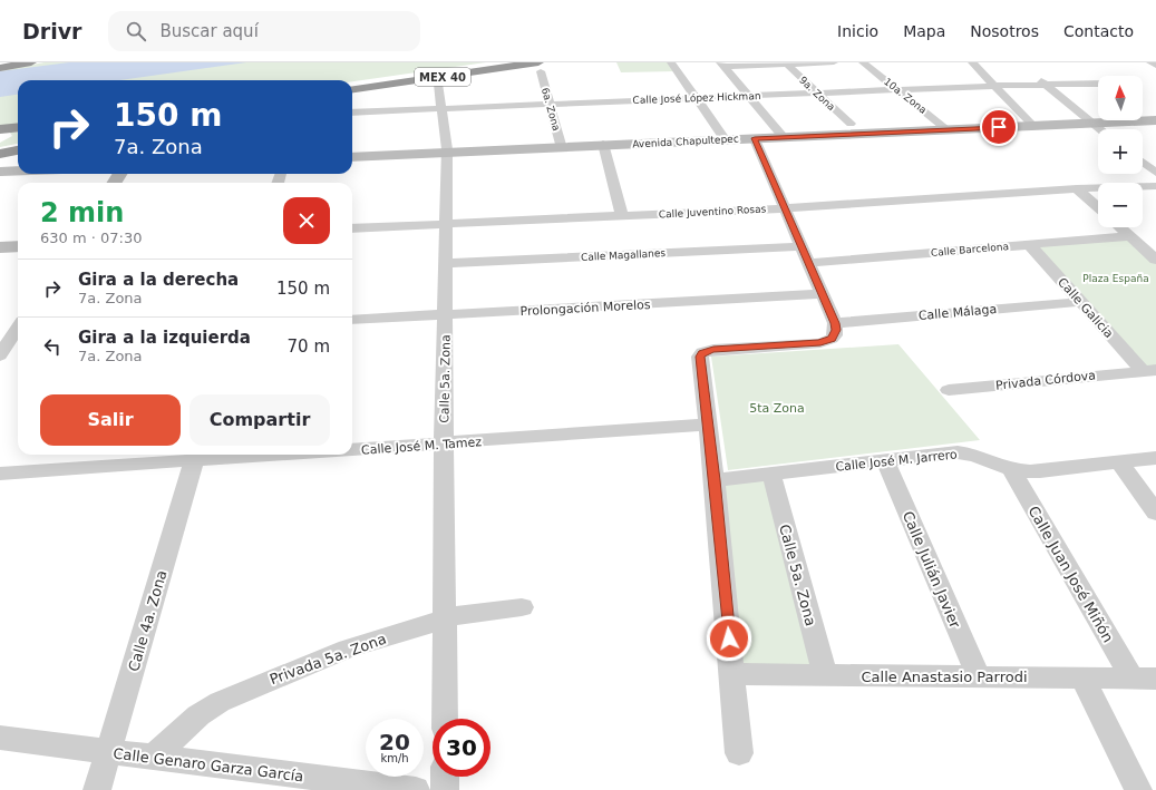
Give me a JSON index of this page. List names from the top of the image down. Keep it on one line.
{"streets":{"highway":["MEX 40"],"main road":["Avenida Chapultepec"],"street":["9a. Zona","10a. Zona","Calle José López Hickman","6a. Zona","Calle Juventino Rosas","Calle Barcelona","Calle Magallanes","Prolongación Morelos","Calle Galicia","Calle Málaga","Calle 5a. Zona","Privada Córdova","Calle José M. Tamez","Calle José M. Jarrero","Calle Julián Javier","Calle Juan José Miñón","Calle 4a. Zona","Privada 5a. Zona","Calle Anastasio Parrodi","Calle Genaro Garza García"]},"crossings":[["MEX 40","6a. Zona"],["9a. Zona","Calle José López Hickman"],["10a. Zona","Calle José López Hickman"],["10a. Zona","Avenida Chapultepec"],["Calle José López Hickman","6a. Zona"],["Calle José López Hickman","Calle 5a. Zona"],["6a. Zona","Avenida Chapultepec"],["Avenida Chapultepec","Calle 5a. Zona"],["Calle Juventino Rosas","Calle 5a. Zona"],["Calle Barcelona","Calle Galicia"],["Calle Magallanes","Calle 5a. Zona"],["Prolongación Morelos","Calle 5a. Zona"],["Calle Galicia","Calle Málaga"],["Calle Galicia","Privada Córdova"],["Calle 5a. Zona","Calle José M. Tamez"],["Calle 5a. Zona","Calle José M. Jarrero"],["Calle 5a. Zona","Privada 5a. Zona"],["Calle 5a. Zona","Calle Anastasio Parrodi"],["Calle José M. Tamez","Calle 4a. Zona"],["Calle José M. Jarrero","Calle Julián Javier"],["Calle José M. Jarrero","Calle Juan José Miñón"],["Calle Julián Javier","Calle Anastasio Parrodi"],["Calle Juan José Miñón","Calle Anastasio Parrodi"],["Calle 4a. Zona","Calle Genaro Garza García"],["Privada 5a. Zona","Calle Genaro Garza García"]],"parks":["Plaza España","5ta Zona"],"north":"top","page":{"header":"Drivr","search":"Buscar aquí","nav":["Inicio","Mapa","Nosotros","Contacto"],"map_buttons":["+","−"],"turn":["150 m","7a. Zona"],"heading":["2 min","630 m · 07:30"],"list":[{"name":"Gira a la derecha","note":"7a. Zona","value":"150 m"},{"name":"Gira a la izquierda","note":"7a. Zona","value":"70 m"}],"buttons":["Salir","Compartir"],"speed":"20 km/h","limit":"30"}}
